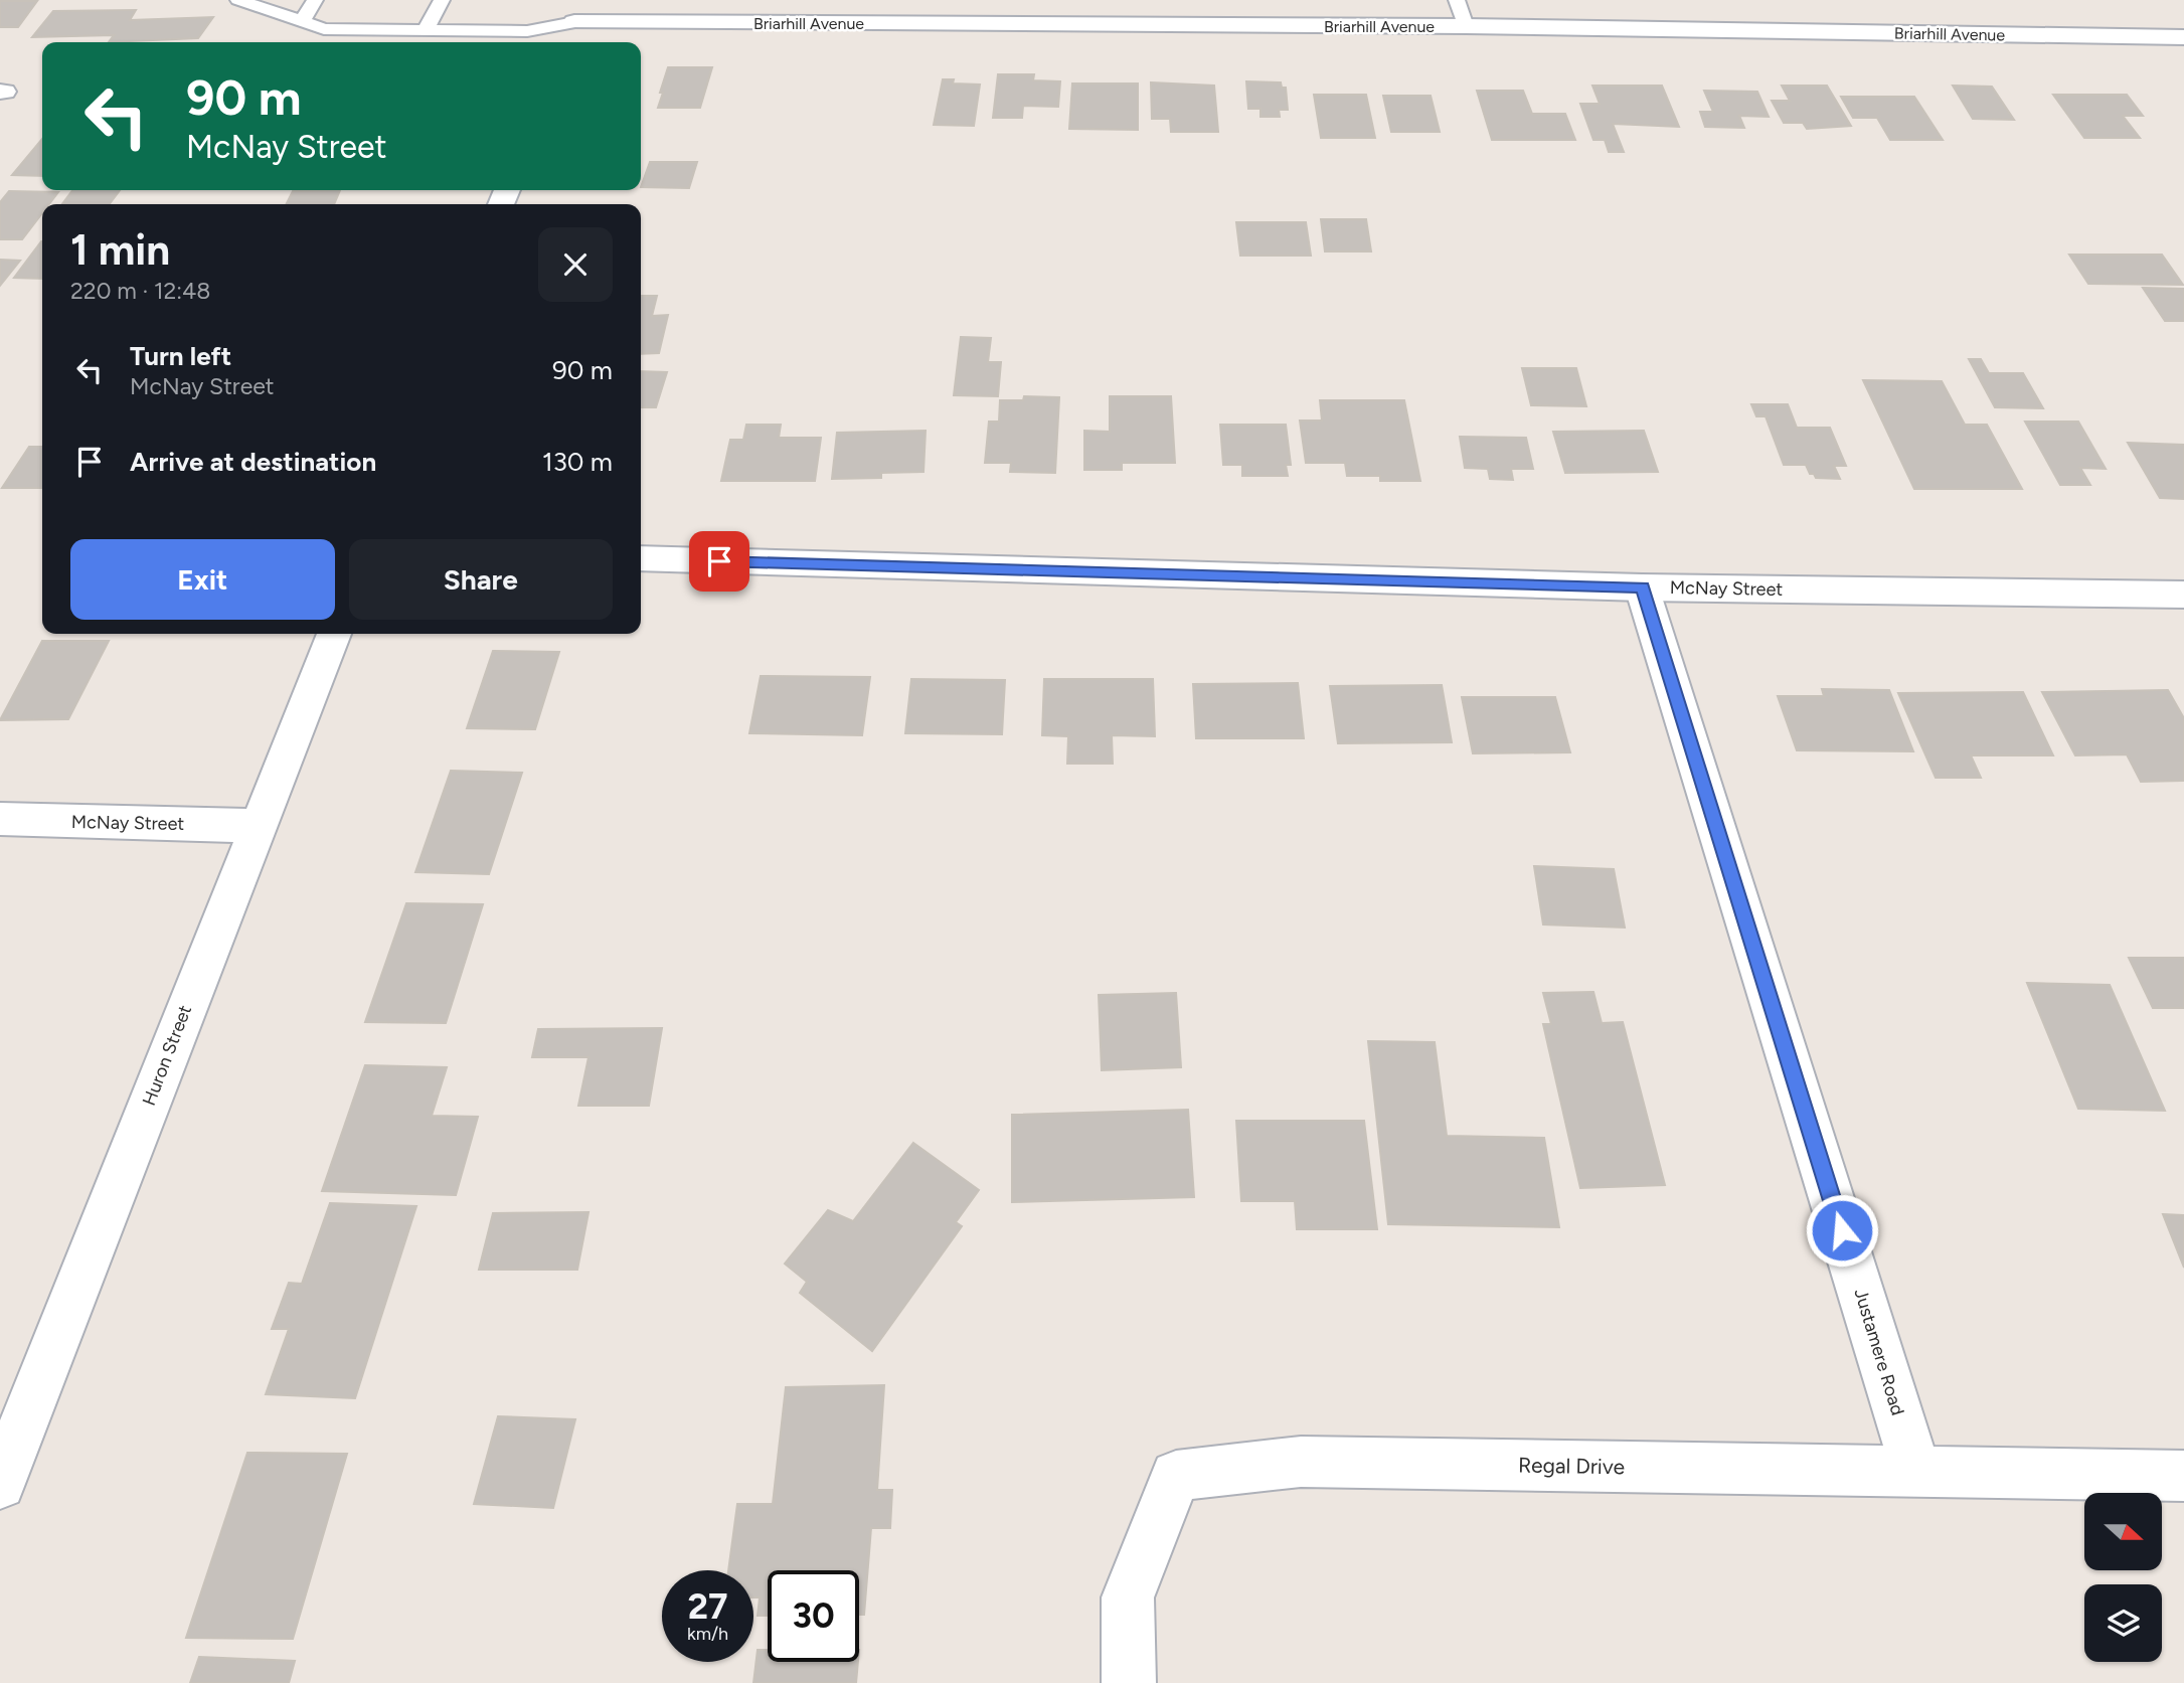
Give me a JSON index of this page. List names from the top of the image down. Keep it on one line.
{"streets":{"street":["Briarhill Avenue","McNay Street","Huron Street","Justamere Road","Regal Drive"]},"crossings":[["McNay Street","Huron Street"],["McNay Street","Justamere Road"],["Justamere Road","Regal Drive"]],"north":"right","page":{"turn":["90 m","McNay Street"],"heading":["1 min","220 m · 12:48"],"list":[{"name":"Turn left","note":"McNay Street","value":"90 m"},{"name":"Arrive at destination","value":"130 m"}],"buttons":["Exit","Share"],"speed":"27 km/h","limit":"30"}}
